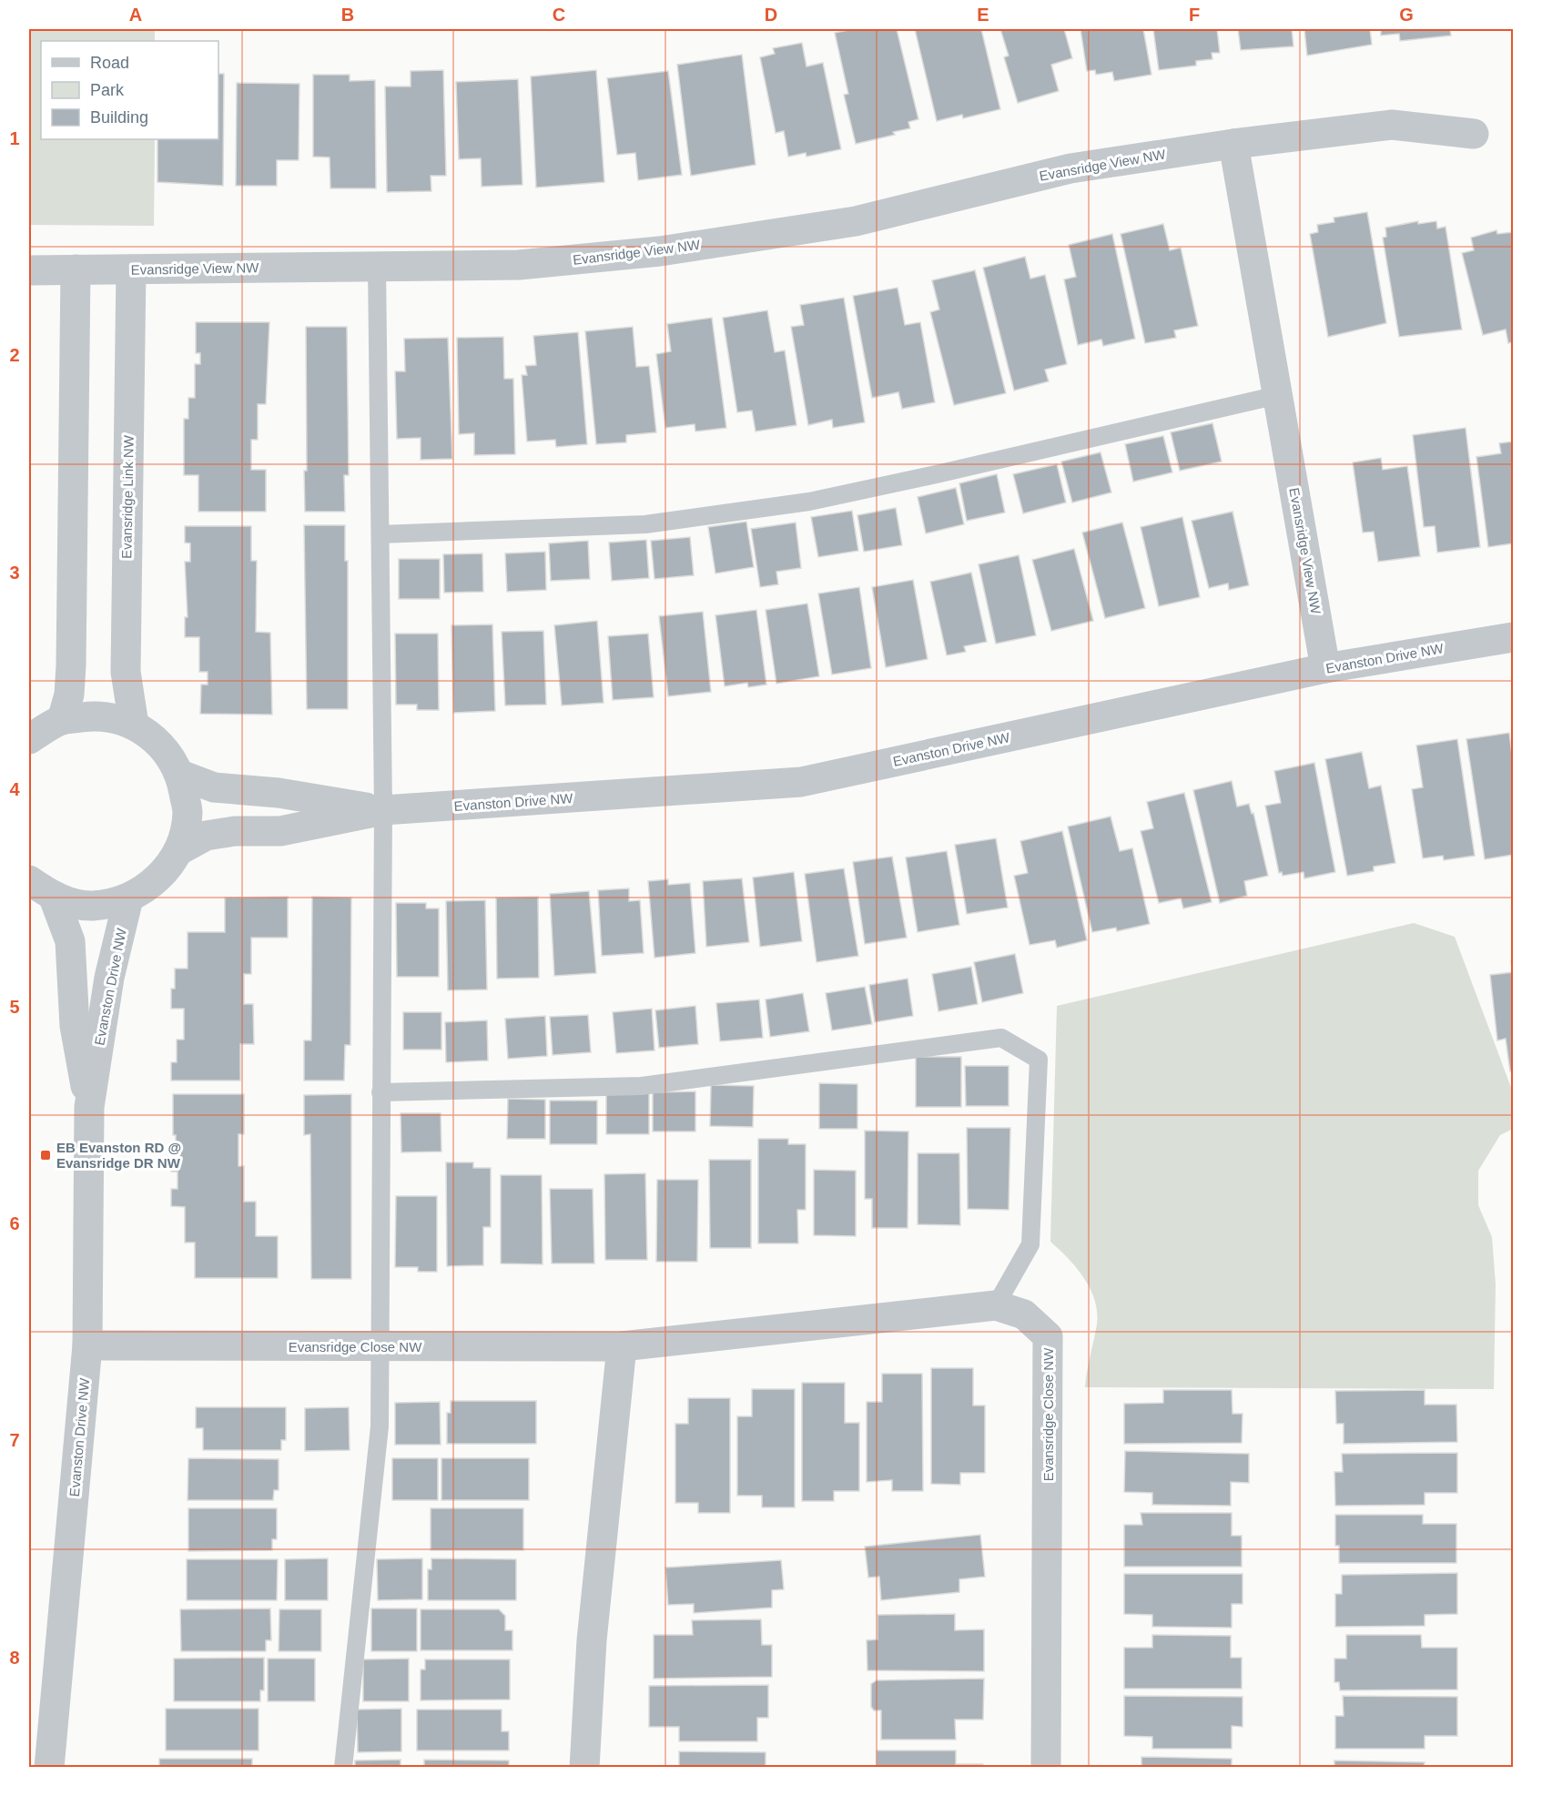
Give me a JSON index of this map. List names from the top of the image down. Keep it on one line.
{"streets":{"street":["Evansridge View NW","Evansridge Link NW","Evanston Drive NW","Evansridge Close NW"]},"crossings":[["Evansridge View NW","Evansridge Link NW"],["Evansridge View NW","Evanston Drive NW"],["Evanston Drive NW","Evansridge Close NW"]],"places":{"transit":["EB Evanston RD @ Evansridge DR NW"]},"legend":["Road","Park","Building"],"grid":{"columns":["A","B","C","D","E","F","G"],"rows":["1","2","3","4","5","6","7","8"]}}
